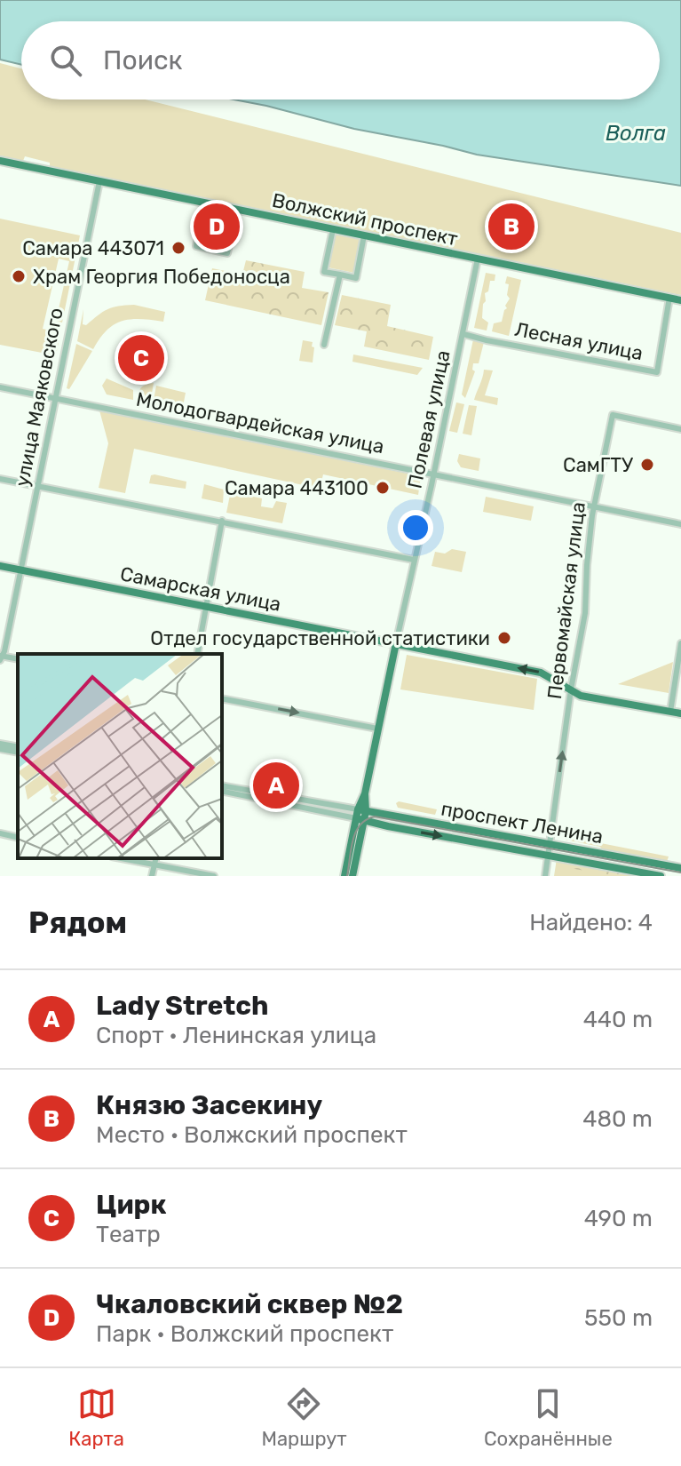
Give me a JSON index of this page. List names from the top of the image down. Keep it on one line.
{"streets":{"main road":["Волжский проспект","Самарская улица","проспект Ленина"],"street":["Лесная улица","улица Маяковского","Полевая улица","Молодогвардейская улица","Первомайская улица"]},"crossings":[["Волжский проспект","Лесная улица"],["Волжский проспект","улица Маяковского"],["Волжский проспект","Полевая улица"],["Лесная улица","Полевая улица"],["улица Маяковского","Молодогвардейская улица"],["улица Маяковского","Самарская улица"],["Полевая улица","Молодогвардейская улица"],["Полевая улица","Самарская улица"],["Молодогвардейская улица","Первомайская улица"],["Самарская улица","Первомайская улица"],["Первомайская улица","проспект Ленина"]],"water":["Волга"],"places":["Самара 443071","Храм Георгия Победоносца","СамГТУ","Самара 443100","Отдел государственной статистики"],"page":{"search":"Поиск","pins":["B","D","C","A"],"heading":["Рядом","Найдено: 4"],"list":[{"mark":"A","name":"Lady Stretch","note":"Спорт · Ленинская улица","value":"440 m"},{"mark":"B","name":"Князю Засекину","note":"Место · Волжский проспект","value":"480 m"},{"mark":"C","name":"Цирк","note":"Театр","value":"490 m"},{"mark":"D","name":"Чкаловский сквер №2","note":"Парк · Волжский проспект","value":"550 m"}],"nav":["Карта","Маршрут","Сохранённые"]}}
